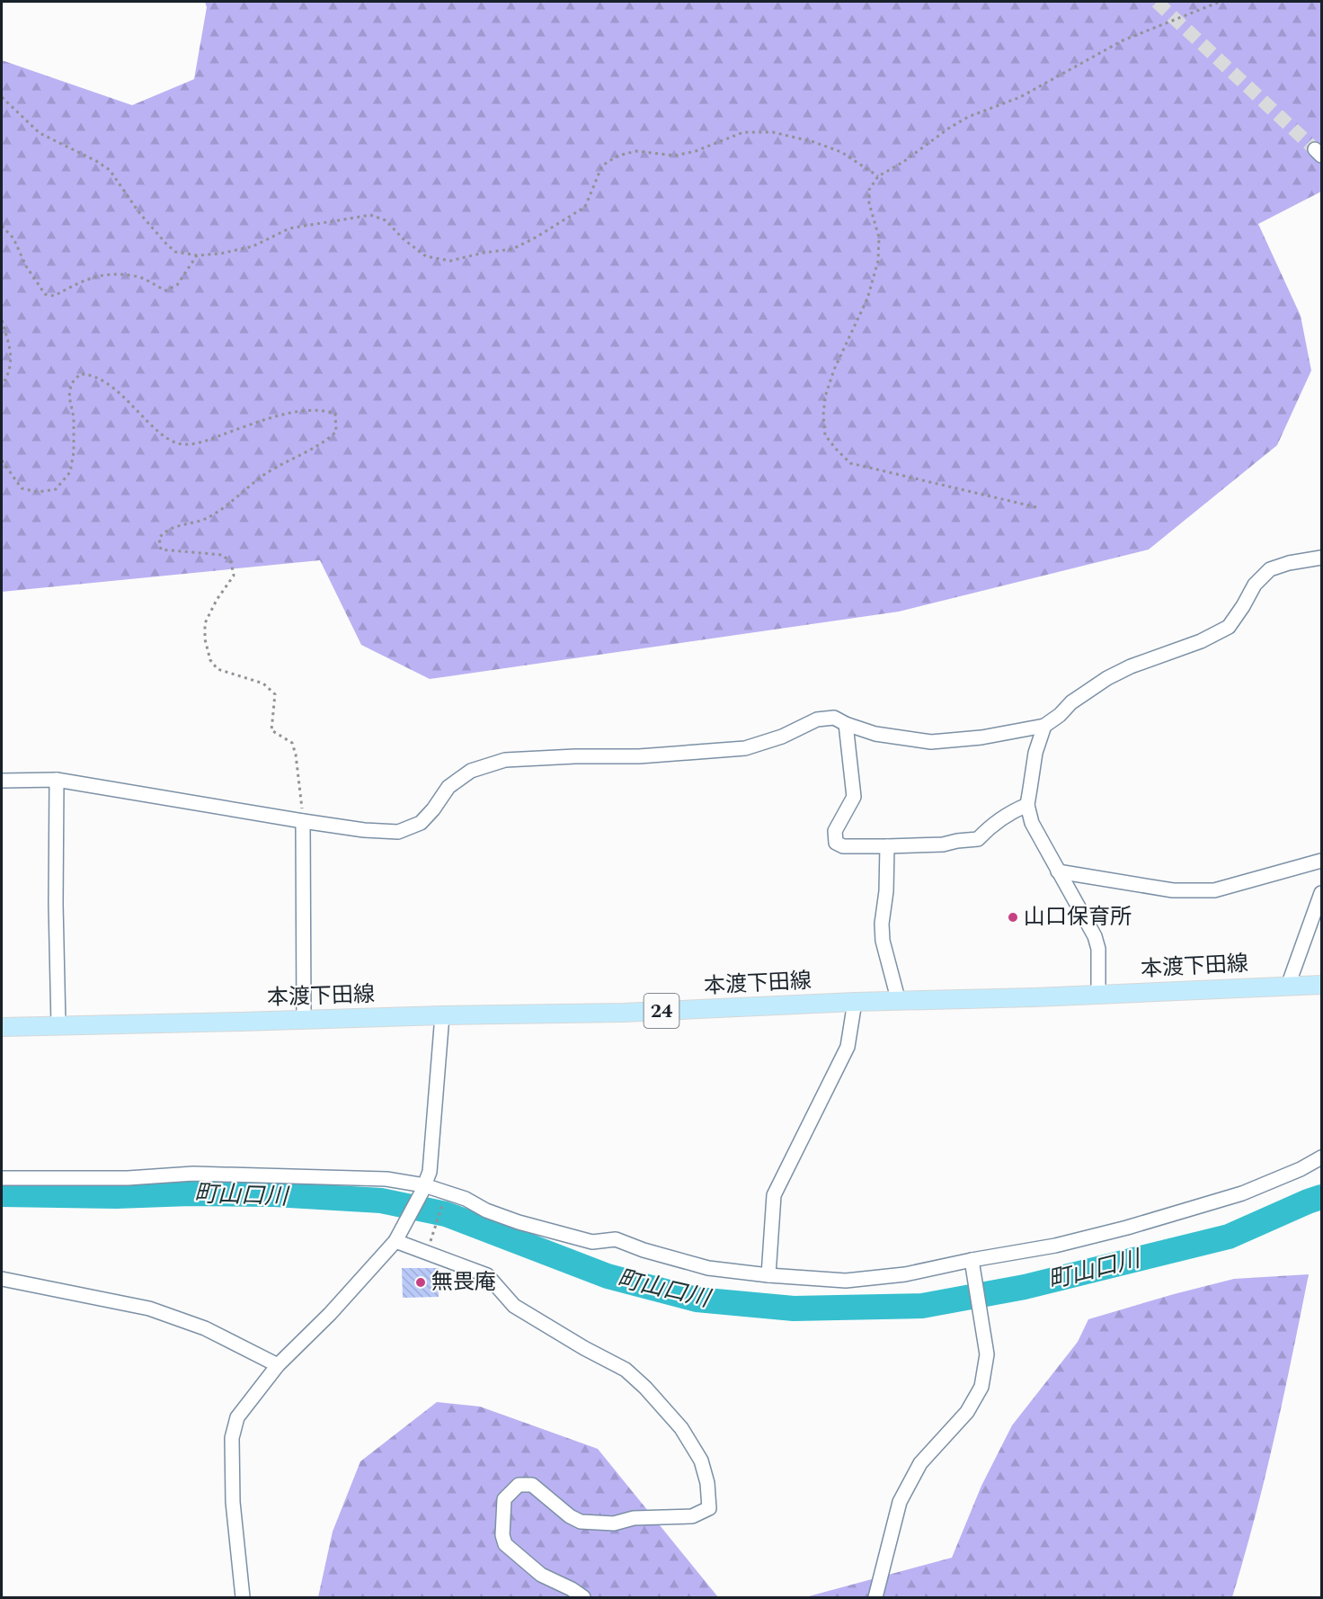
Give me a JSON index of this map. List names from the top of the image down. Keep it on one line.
{"streets":{"main road":["本渡下田線","24"]},"water":["町山口川"],"places":["山口保育所","無畏庵"]}
